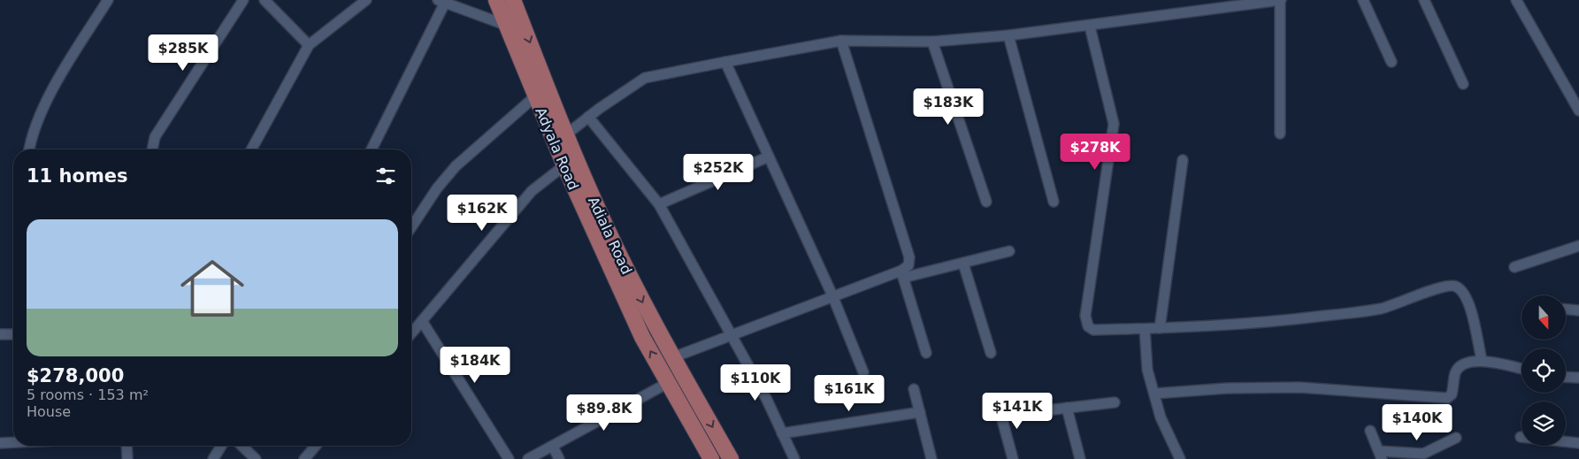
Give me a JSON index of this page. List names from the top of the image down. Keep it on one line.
{"streets":{"main road":["Adyala Road","Adiala Road"]},"one_way":["Adyala Road","Adiala Road"],"north":"bottom","page":{"price":["$285K","$183K","$278K","$252K","$162K","$184K","$110K","$161K","$141K","$89.8K","$140K"],"heading":"11 homes","list":[{"name":"$278,000","note":"5 rooms · 153 m² · House"}]}}
